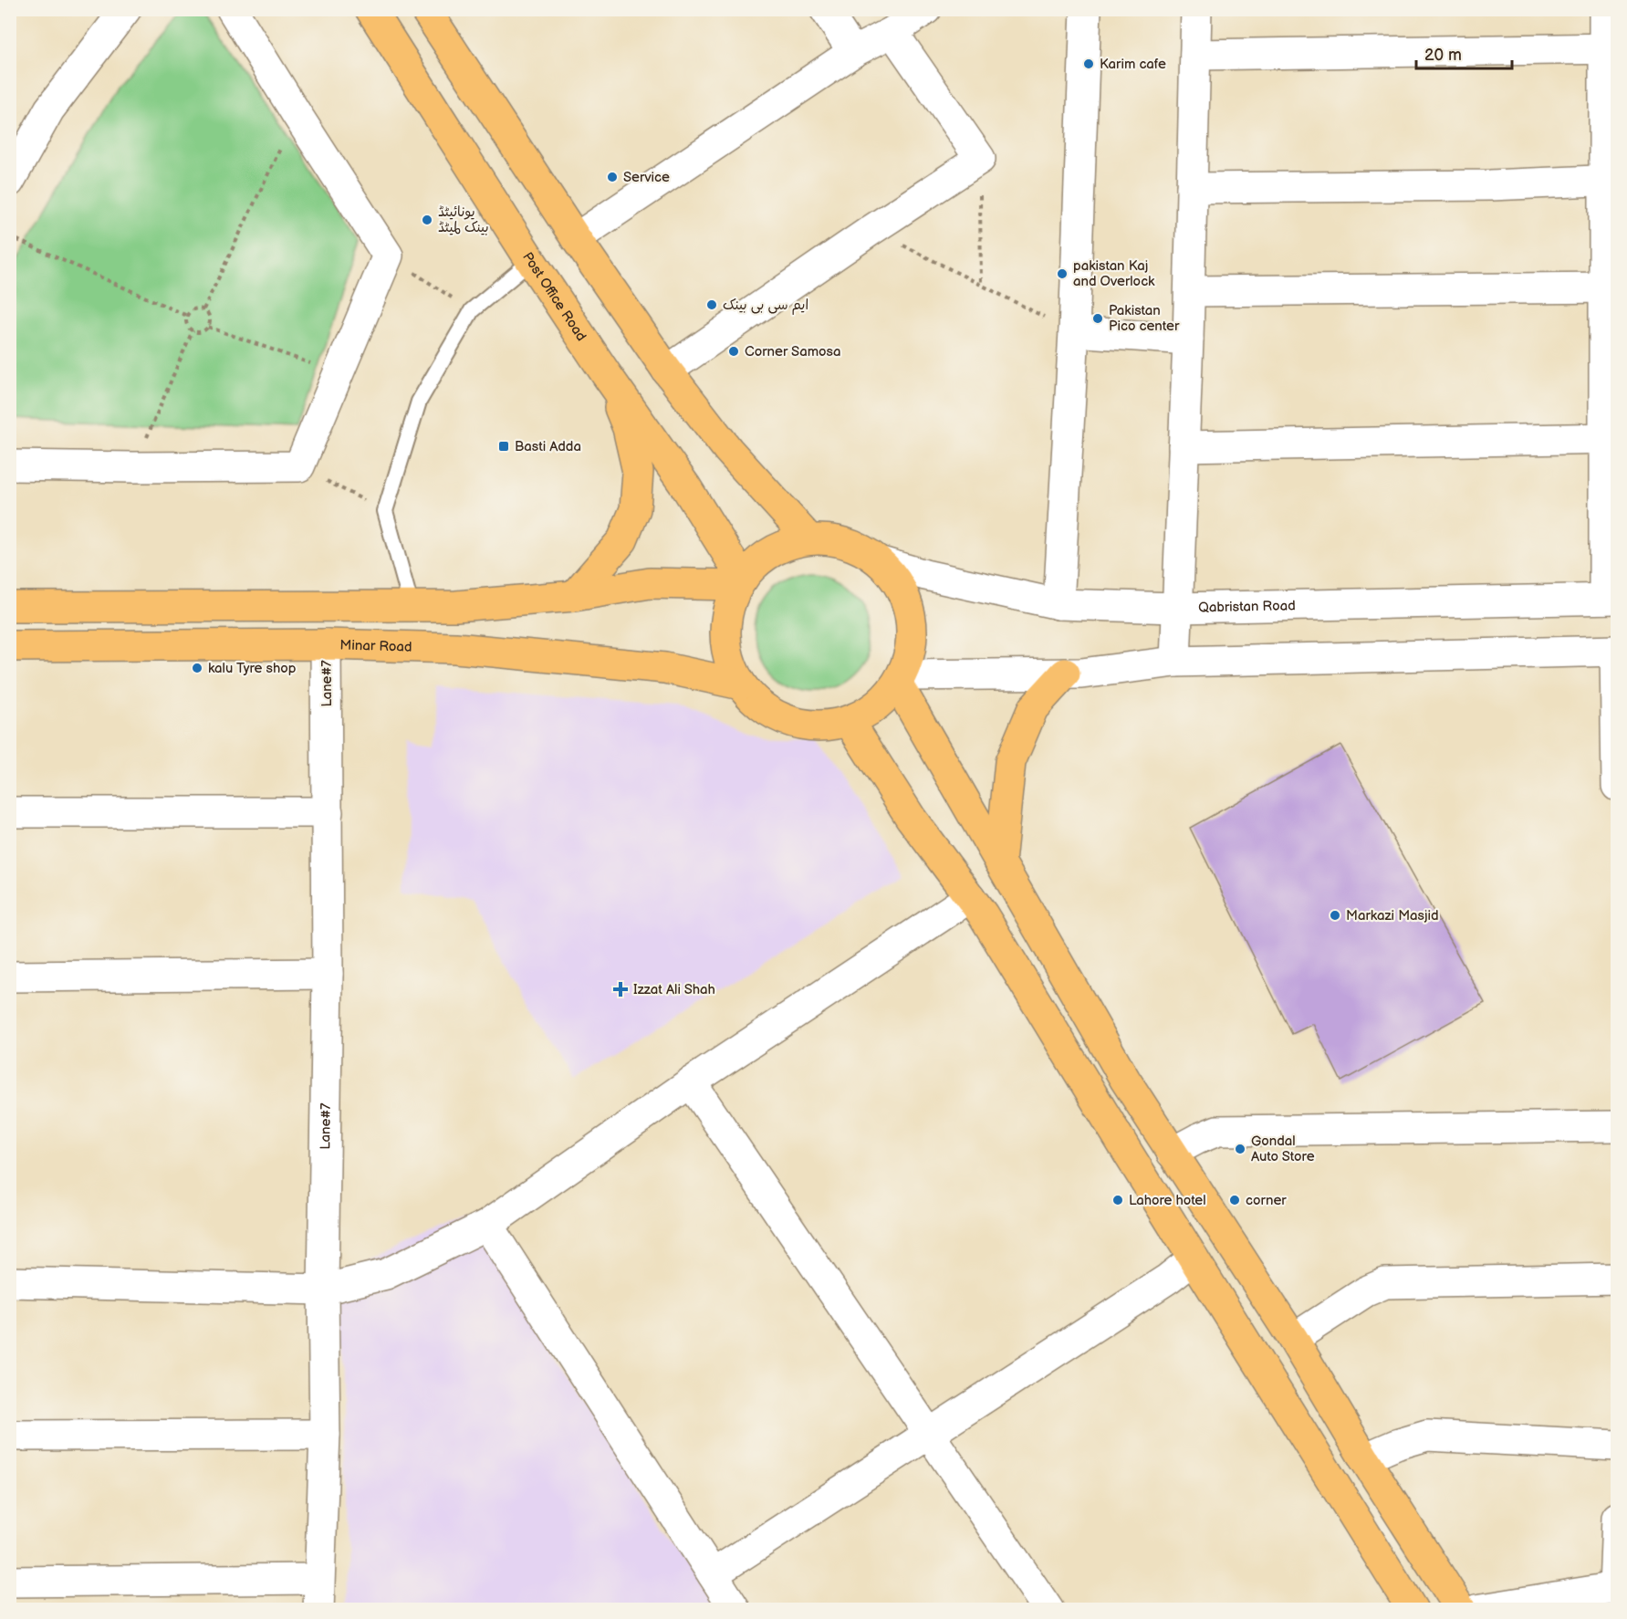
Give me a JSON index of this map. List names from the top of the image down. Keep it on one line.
{"streets":{"main road":["Post Office Road","Minar Road"],"street":["Qabristan Road","Lane#7"]},"crossings":[["Post Office Road","Qabristan Road"],["Post Office Road","Minar Road"],["Qabristan Road","Minar Road"],["Minar Road","Lane#7"]],"places":{"other":["Karim cafe","Service","یونائیٹڈ بینک لمیٹڈ","pakistan Kaj and Overlock","ایم سی بی بینک","Pakistan Pico center","Corner Samosa","kalu Tyre shop","Markazi Masjid","Gondal Auto Store","Lahore hotel","corner"],"transit":["Basti Adda"],"health":["Izzat Ali Shah"]},"scale_bar":"20 m"}
